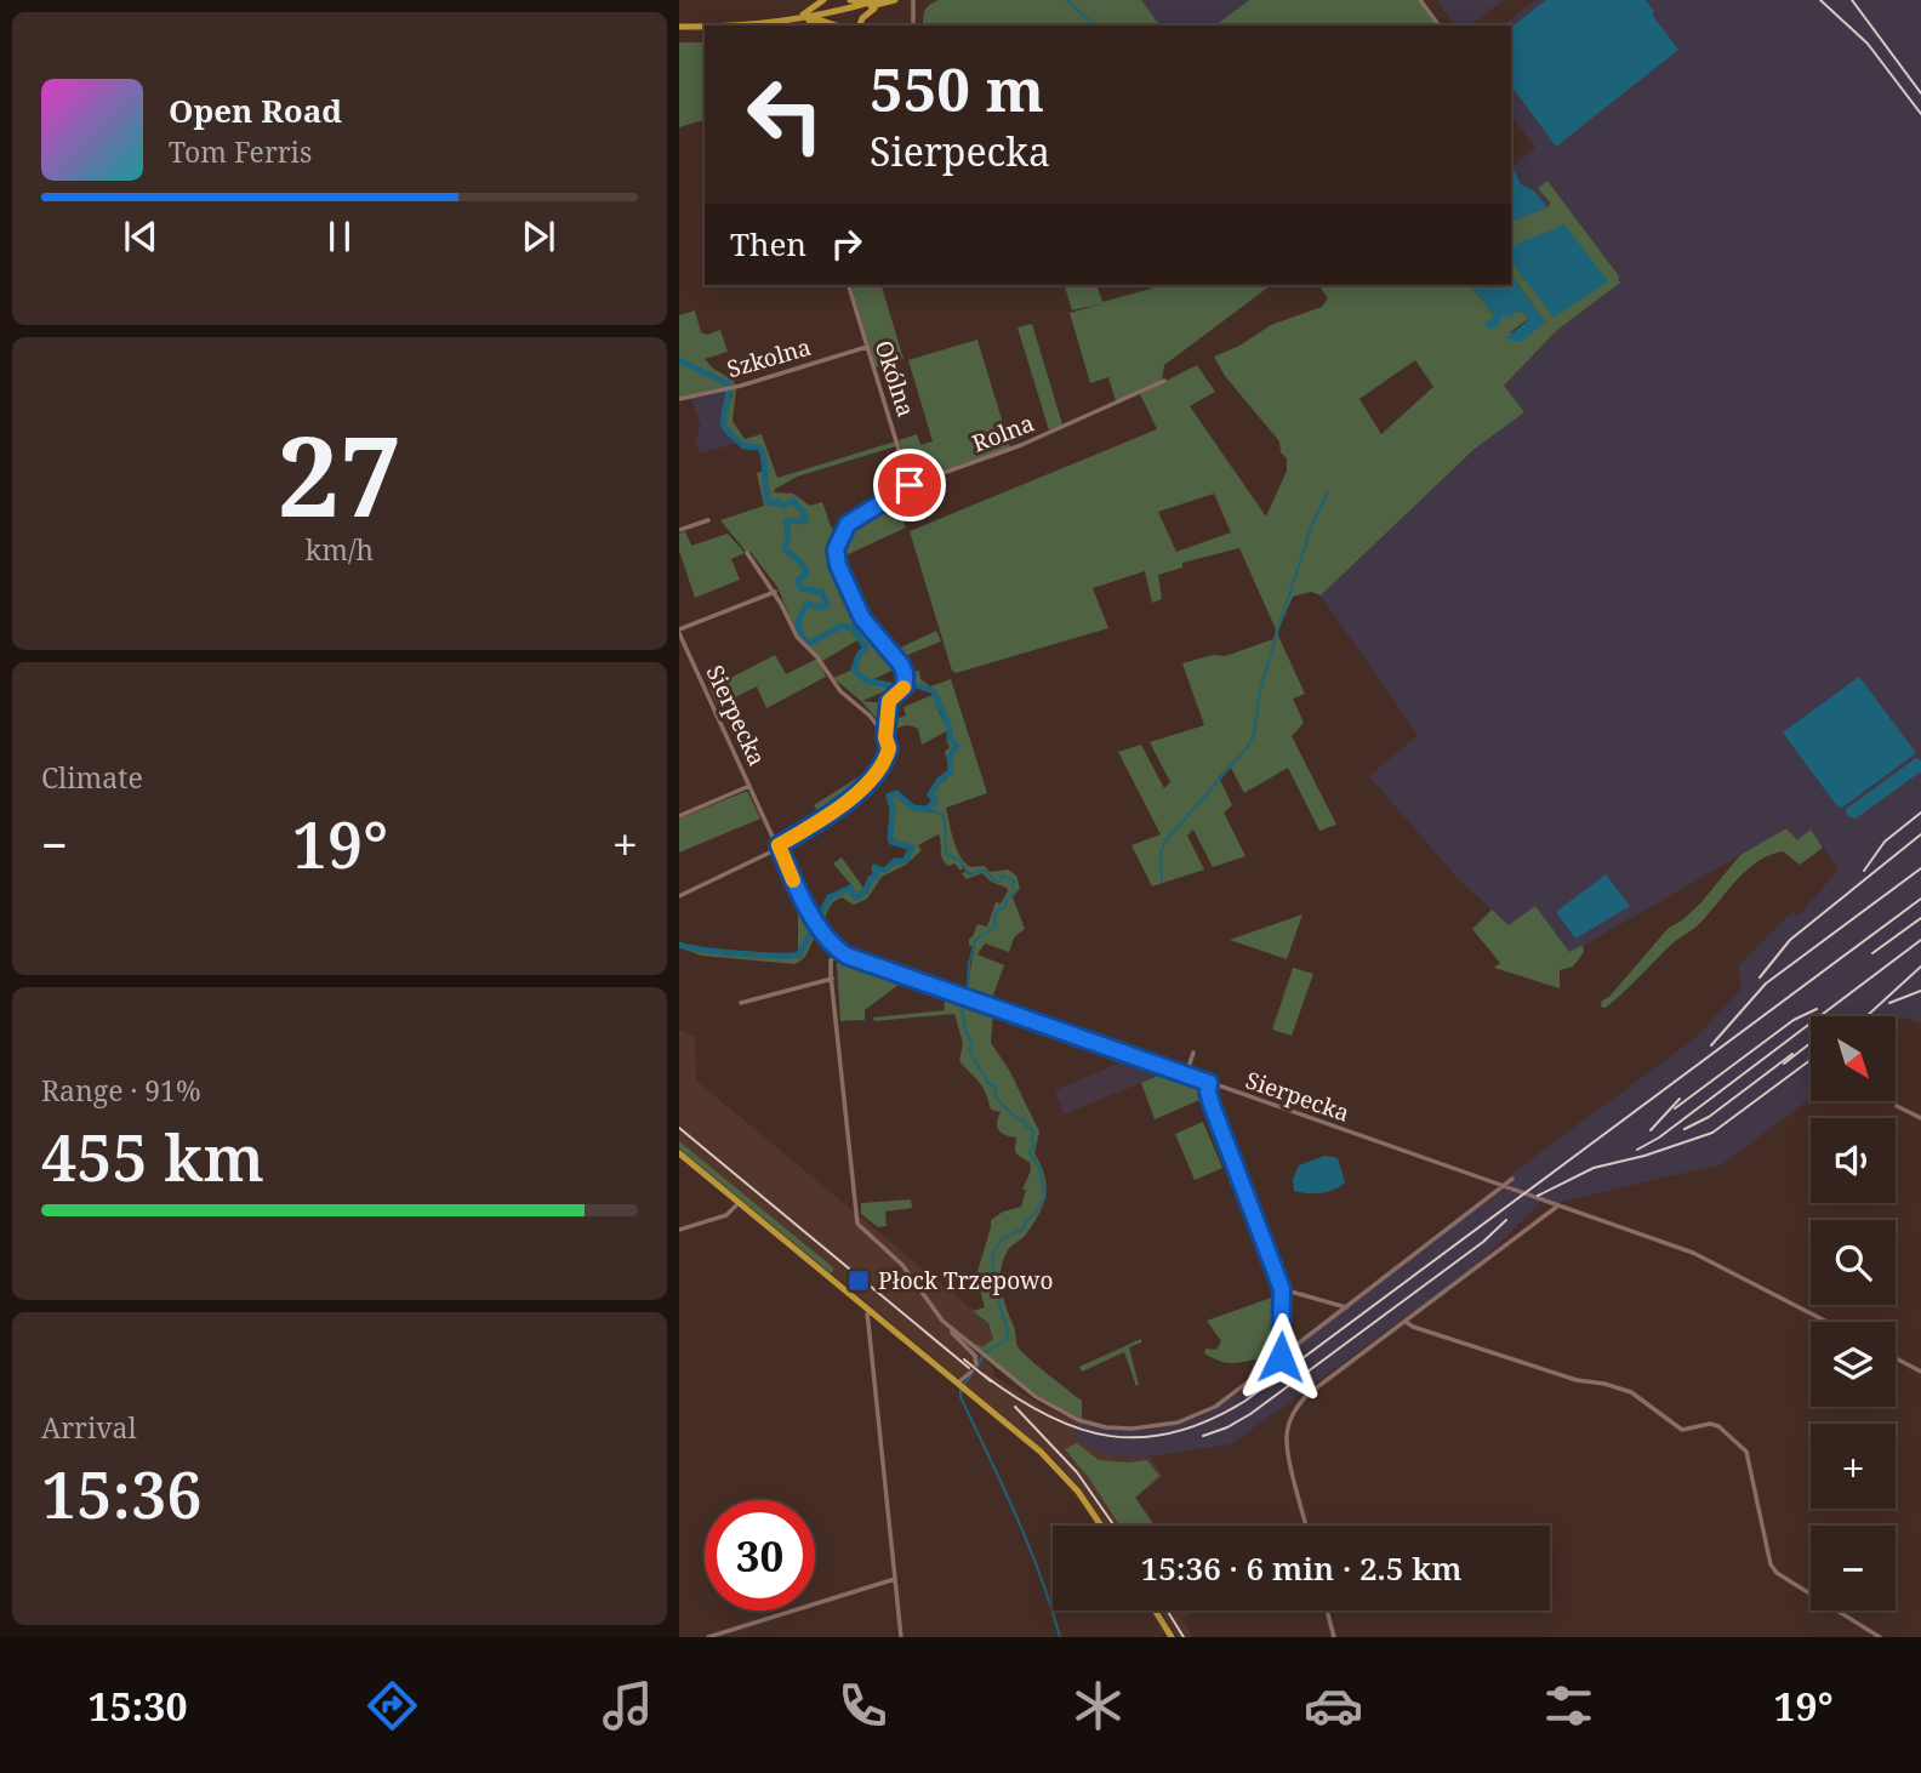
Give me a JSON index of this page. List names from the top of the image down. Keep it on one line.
{"streets":{"street":["Szkolna","Okólna","Rolna","Sierpecka"]},"crossings":[["Szkolna","Okólna"],["Okólna","Rolna"],["Rolna","Sierpecka"]],"places":{"transit":["Płock Trzepowo"]},"north":"bottom right","page":{"turn":["550 m","Sierpecka"],"song":["Open Road","Tom Ferris"],"then":"Then","tile":[["27","km/h"],"Climate",["Range · 91%","455 km"],["Arrival","15:36"]],"heat":["−","19°","+"],"map_buttons":["+","−"],"limit":"30","trip":"15:36 · 6 min · 2.5 km","tabs":["15:30","19°"]}}
